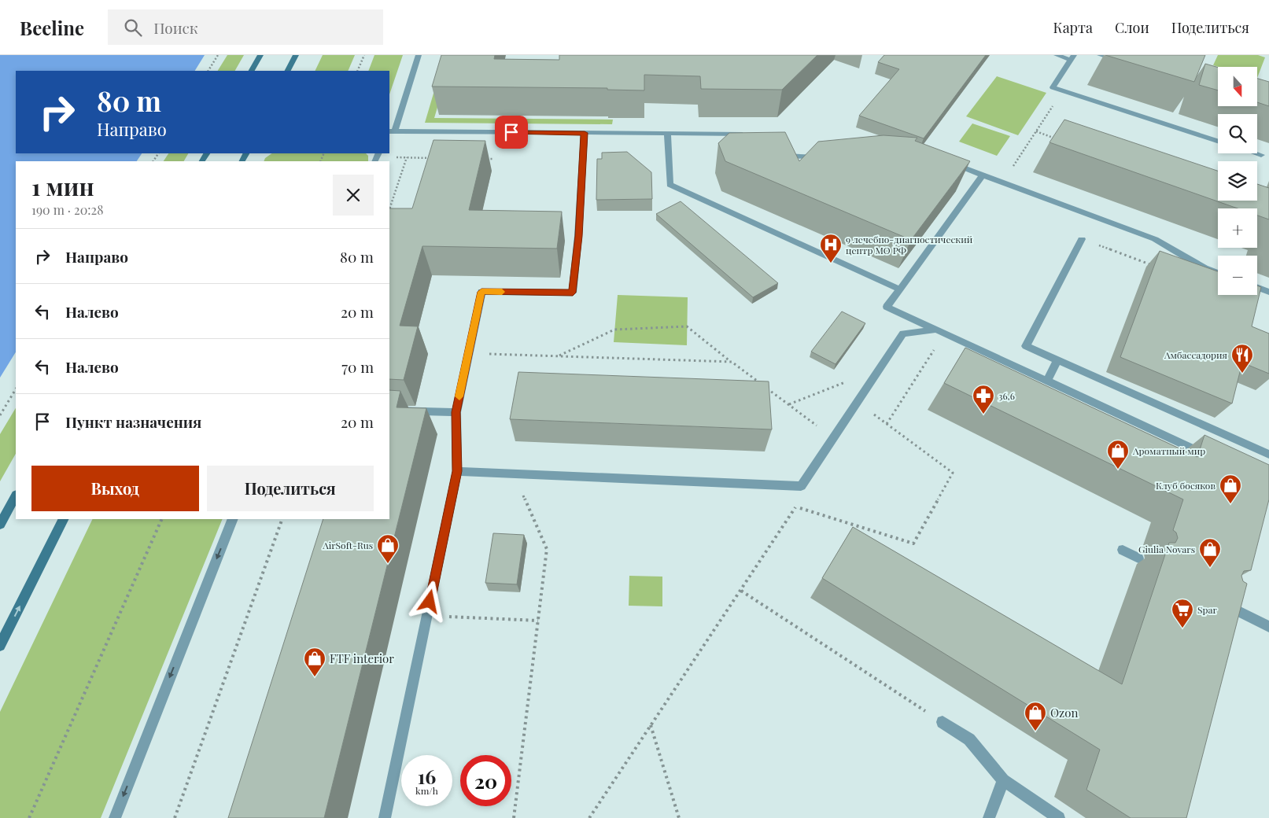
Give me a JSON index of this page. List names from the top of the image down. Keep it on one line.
{"places":{"hospital":["9 лечебно-диагностический центр МО РФ"],"restaurant":["Амбассадория"],"pharmacy":["36,6"],"shop":["Ароматный мир","Клуб босяков","AirSoft-Rus","Giulia Novars","FTF interior","Ozon"],"supermarket":["Spar"]},"north":"bottom","page":{"header":"Beeline","search":"Поиск","nav":["Карта","Слои","Поделиться"],"map_buttons":["+","−"],"turn":["80 m","Направо"],"heading":["1 мин","190 m · 20:28"],"list":[{"name":"Направо","value":"80 m"},{"name":"Налево","value":"20 m"},{"name":"Налево","value":"70 m"},{"name":"Пункт назначения","value":"20 m"}],"buttons":["Выход","Поделиться"],"speed":"16 km/h","limit":"20"}}
